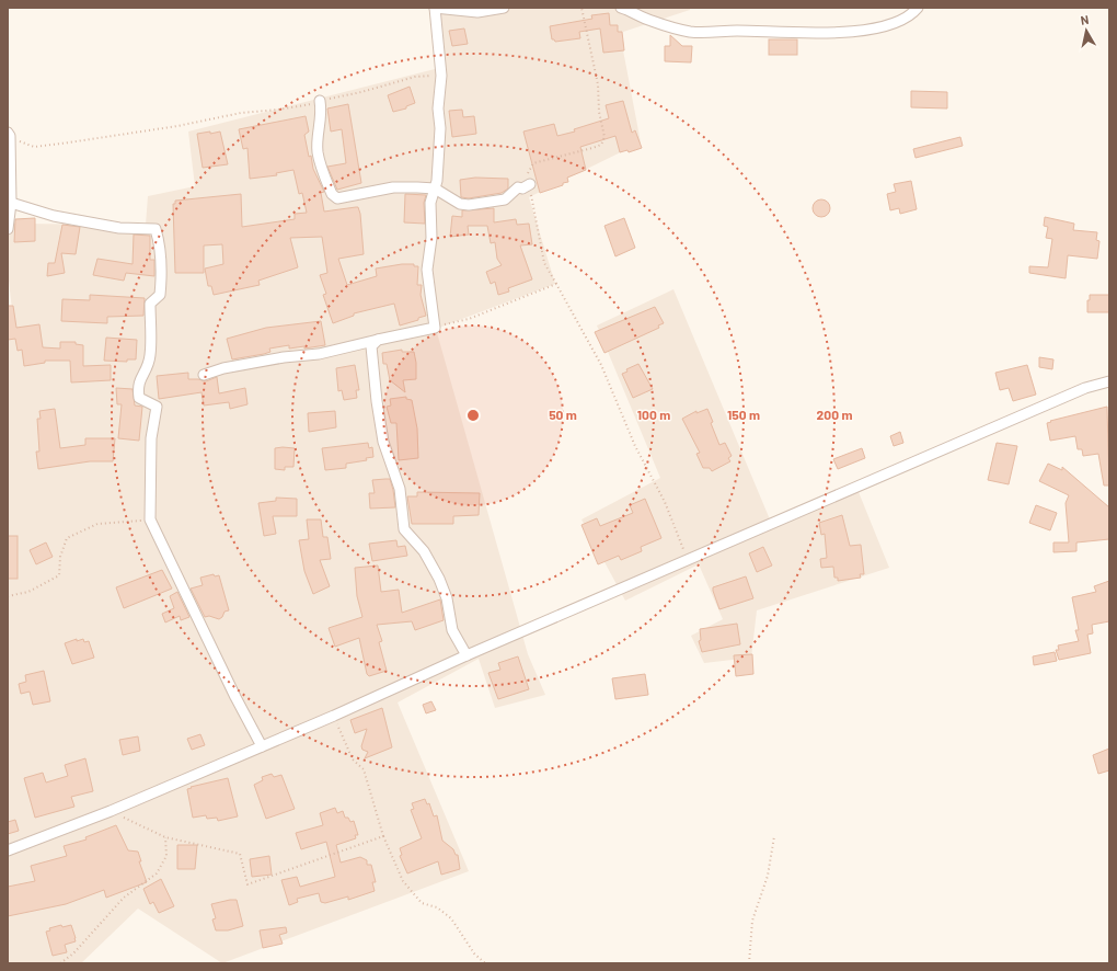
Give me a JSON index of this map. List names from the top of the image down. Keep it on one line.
{"north":"top","rings":["50 m","100 m","150 m","200 m"]}
